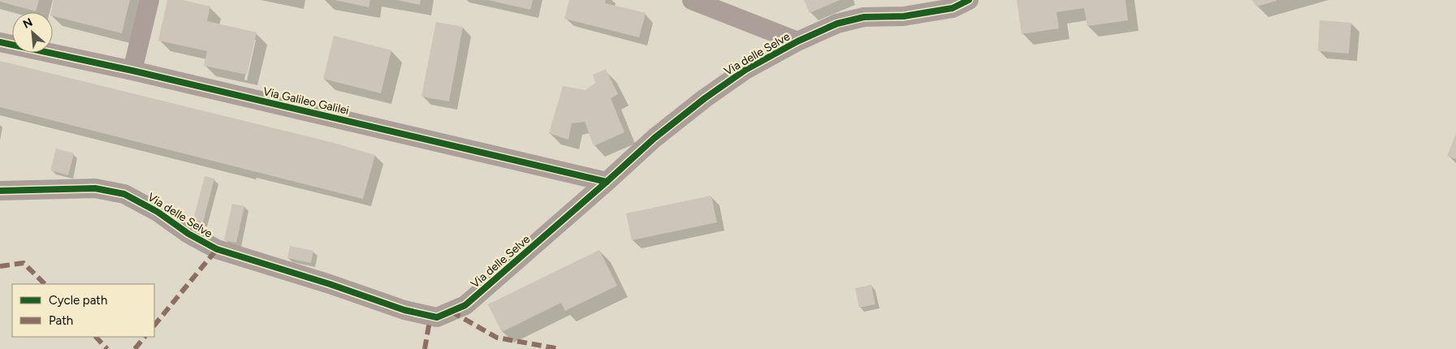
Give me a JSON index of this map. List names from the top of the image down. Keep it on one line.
{"streets":{"street":["Via delle Selve","Via Galileo Galilei"]},"crossings":[["Via delle Selve","Via Galileo Galilei"]],"legend":["Cycle path","Path"],"north":"top left"}
